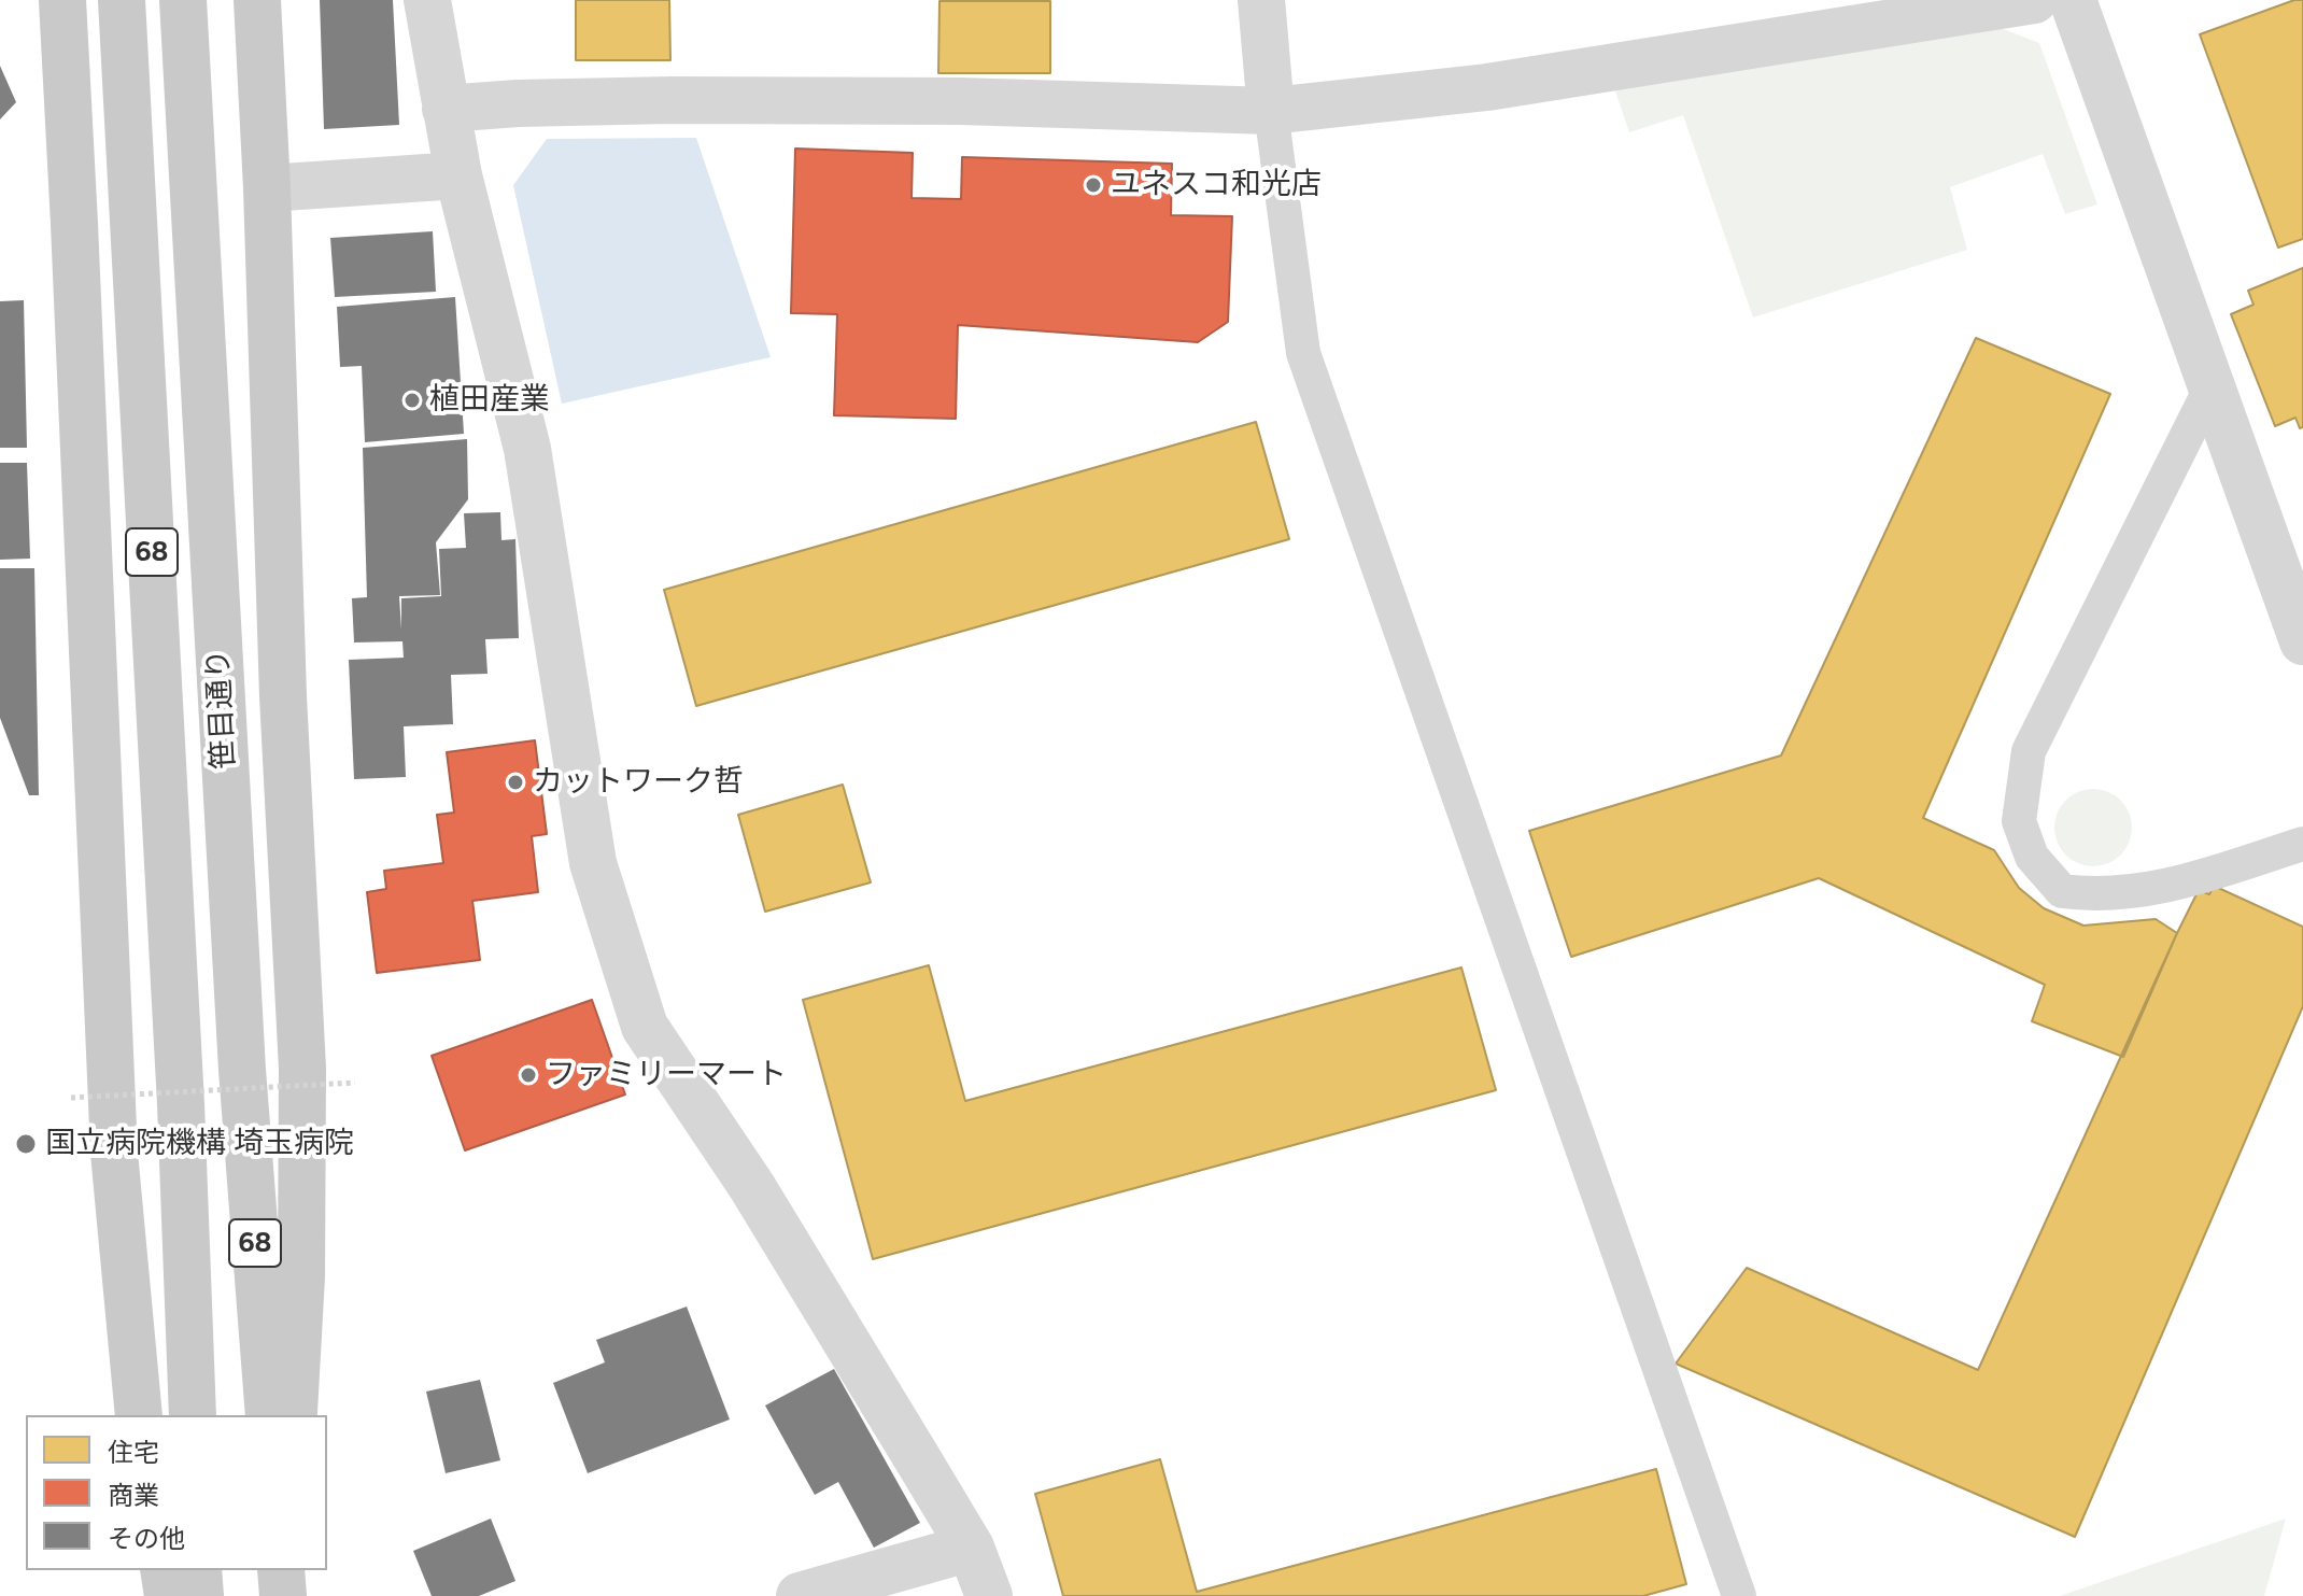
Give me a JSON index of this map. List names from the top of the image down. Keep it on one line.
{"streets":{"main road":["68","笹目通り"]},"places":["ユネスコ和光店","植田産業","カットワーク哲","ファミリーマート","国立病院機構 埼玉病院"],"legend":["住宅","商業","その他"]}
